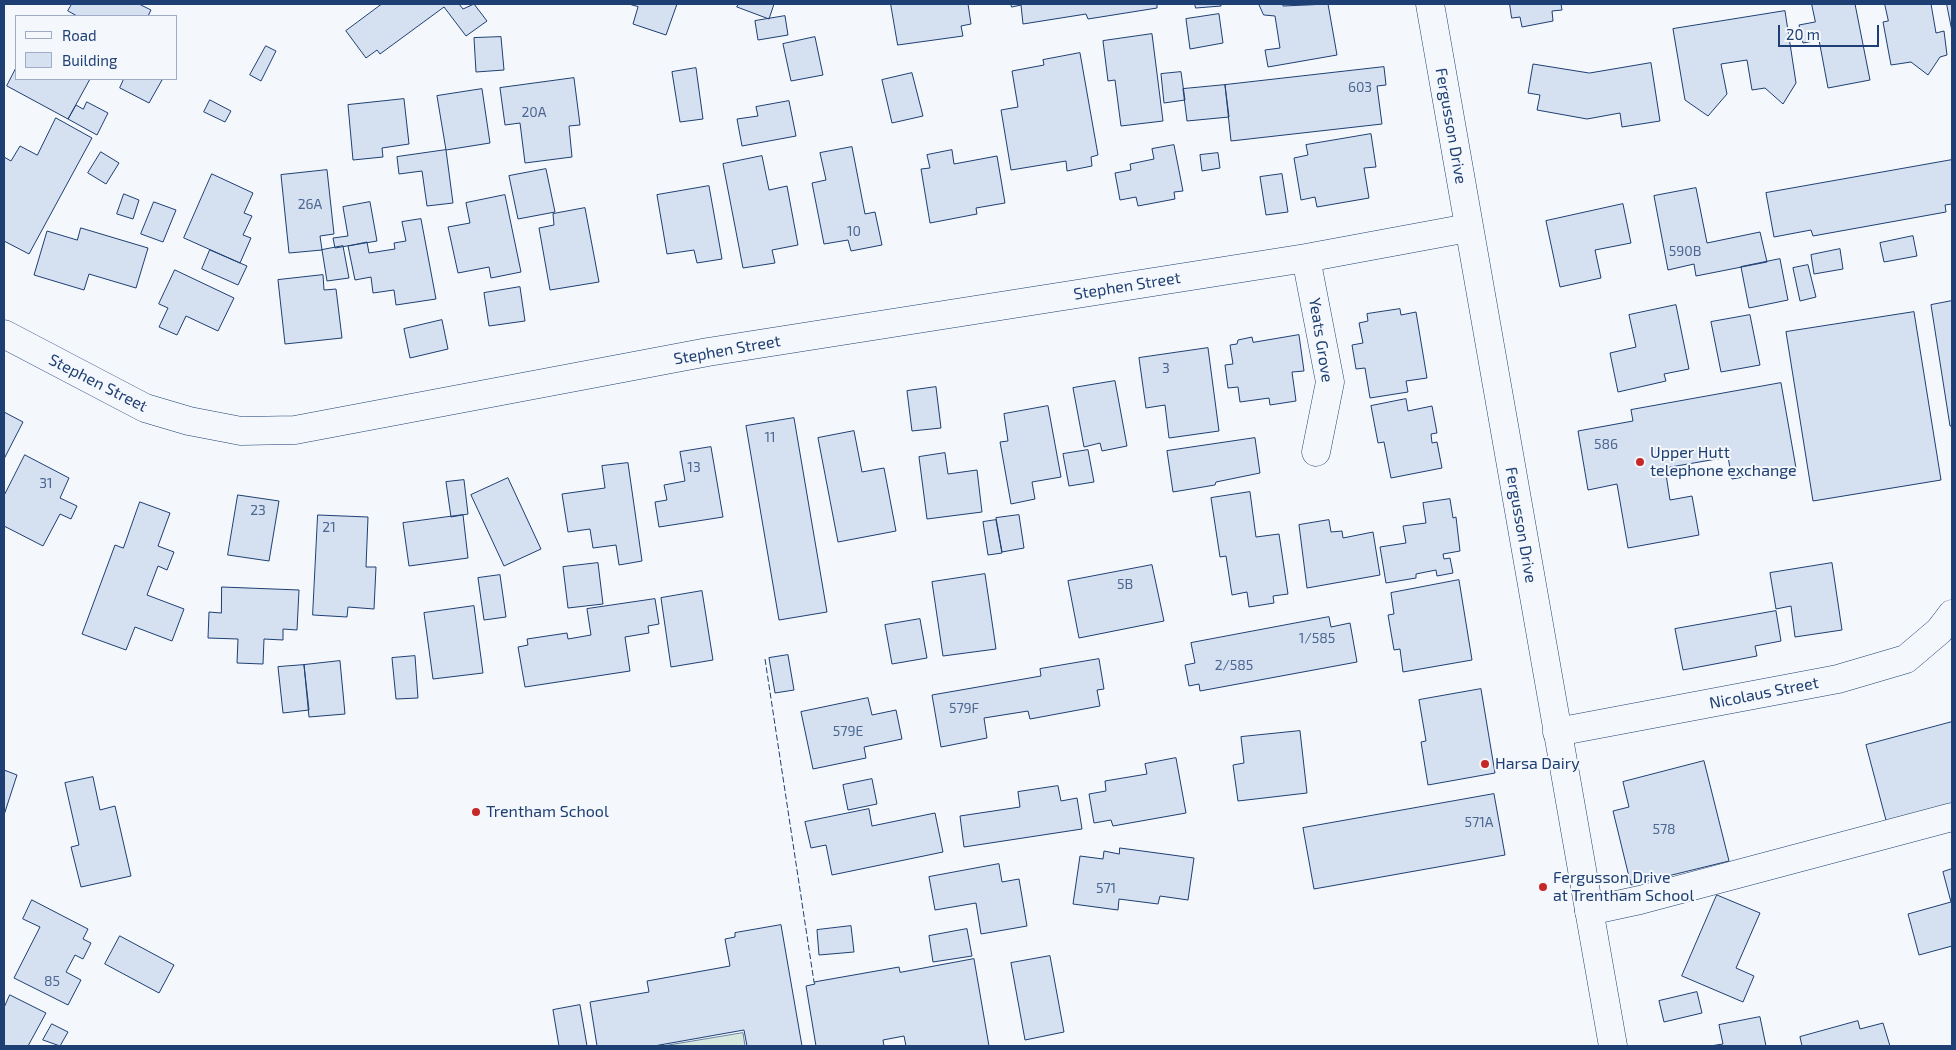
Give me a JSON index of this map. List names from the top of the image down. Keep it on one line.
{"streets":{"street":["Fergusson Drive","Stephen Street","Yeats Grove","Nicolaus Street"]},"crossings":[["Fergusson Drive","Stephen Street"],["Fergusson Drive","Nicolaus Street"],["Stephen Street","Yeats Grove"]],"places":["Upper Hutt telephone exchange","Harsa Dairy","Trentham School","Fergusson Drive at Trentham School"],"house_numbers":["603","20A","26A","10","590B","3","11","586","13","31","23","21","5B","1/585","2/585","579F","579E","571A","578","571","85"],"legend":["Road","Building"],"scale_bar":"20 m"}
